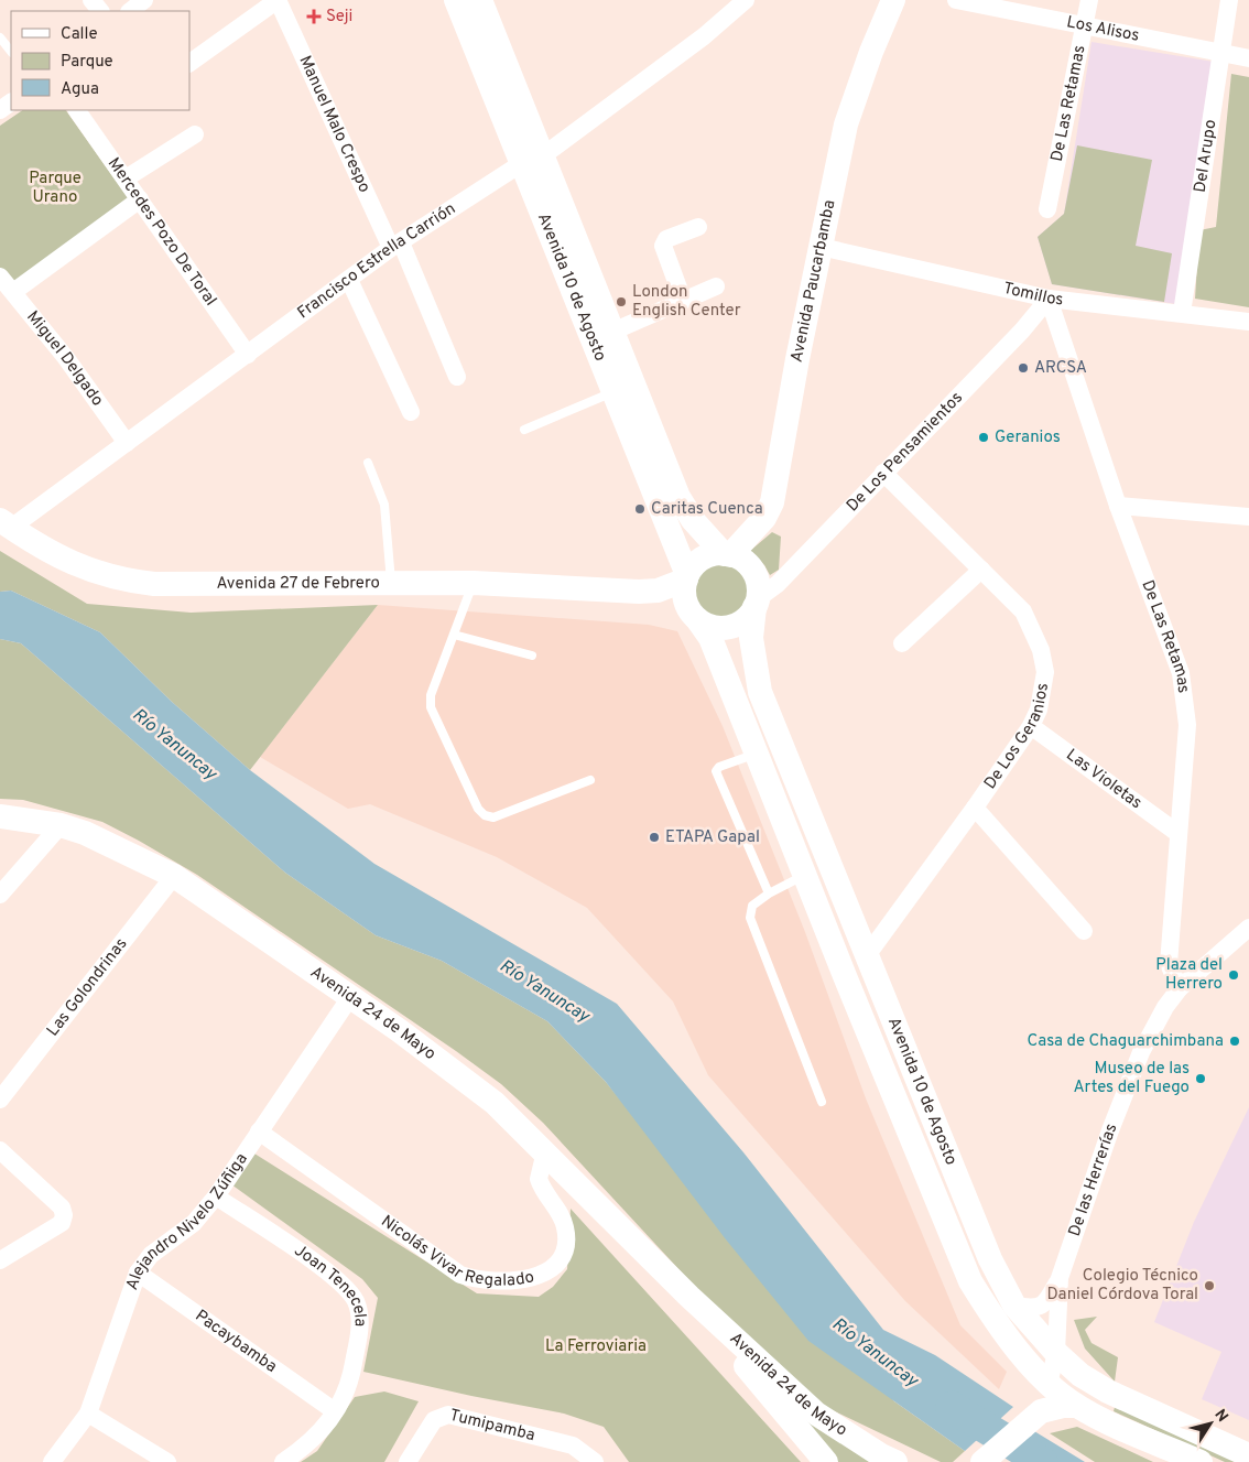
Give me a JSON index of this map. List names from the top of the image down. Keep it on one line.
{"streets":{"main road":["Avenida Paucarbamba","Avenida 10 de Agosto","Avenida 27 de Febrero","Avenida 24 de Mayo"],"street":["Los Alisos","De Las Retamas","Manuel Malo Crespo","Del Arupo","Mercedes Pozo De Toral","Francisco Estrella Carrión","Tomillos","Miguel Delgado","De Los Pensamientos","De Los Geranios","Las Violetas","Las Golondrinas","De las Herrerías","Alejandro Nivelo Zúñiga","Nicolás Vivar Regalado","Joan Tenecela","Pacaybamba","Tumipamba"]},"crossings":[["Los Alisos","De Las Retamas"],["Los Alisos","Del Arupo"],["De Las Retamas","Tomillos"],["De Las Retamas","De Los Pensamientos"],["De Las Retamas","Las Violetas"],["De Las Retamas","De las Herrerías"],["Manuel Malo Crespo","Francisco Estrella Carrión"],["Del Arupo","Tomillos"],["Mercedes Pozo De Toral","Francisco Estrella Carrión"],["Francisco Estrella Carrión","Avenida 10 de Agosto"],["Francisco Estrella Carrión","Miguel Delgado"],["Francisco Estrella Carrión","Avenida 27 de Febrero"],["Avenida Paucarbamba","Avenida 10 de Agosto"],["Avenida Paucarbamba","Tomillos"],["Avenida Paucarbamba","De Los Pensamientos"],["Avenida Paucarbamba","Avenida 27 de Febrero"],["Avenida 10 de Agosto","De Los Pensamientos"],["Avenida 10 de Agosto","Avenida 27 de Febrero"],["Avenida 10 de Agosto","De Los Geranios"],["Avenida 10 de Agosto","De las Herrerías"],["Tomillos","De Los Pensamientos"],["De Los Pensamientos","Avenida 27 de Febrero"],["De Los Pensamientos","De Los Geranios"],["De Los Geranios","Las Violetas"],["Las Golondrinas","Avenida 24 de Mayo"],["Avenida 24 de Mayo","Alejandro Nivelo Zúñiga"],["Avenida 24 de Mayo","Nicolás Vivar Regalado"],["Alejandro Nivelo Zúñiga","Nicolás Vivar Regalado"],["Alejandro Nivelo Zúñiga","Joan Tenecela"],["Alejandro Nivelo Zúñiga","Pacaybamba"],["Joan Tenecela","Pacaybamba"]],"water":["Río Yanuncay"],"parks":["Parque Urano","La Ferroviaria"],"places":{"health":["Seji"],"other":["London English Center","ARCSA","Geranios","Caritas Cuenca","ETAPA Gapal","Plaza del Herrero","Casa de Chaguarchimbana","Museo de las Artes del Fuego","Colegio Técnico Daniel Córdova Toral"]},"legend":["Calle","Parque","Agua"],"north":"top right"}
